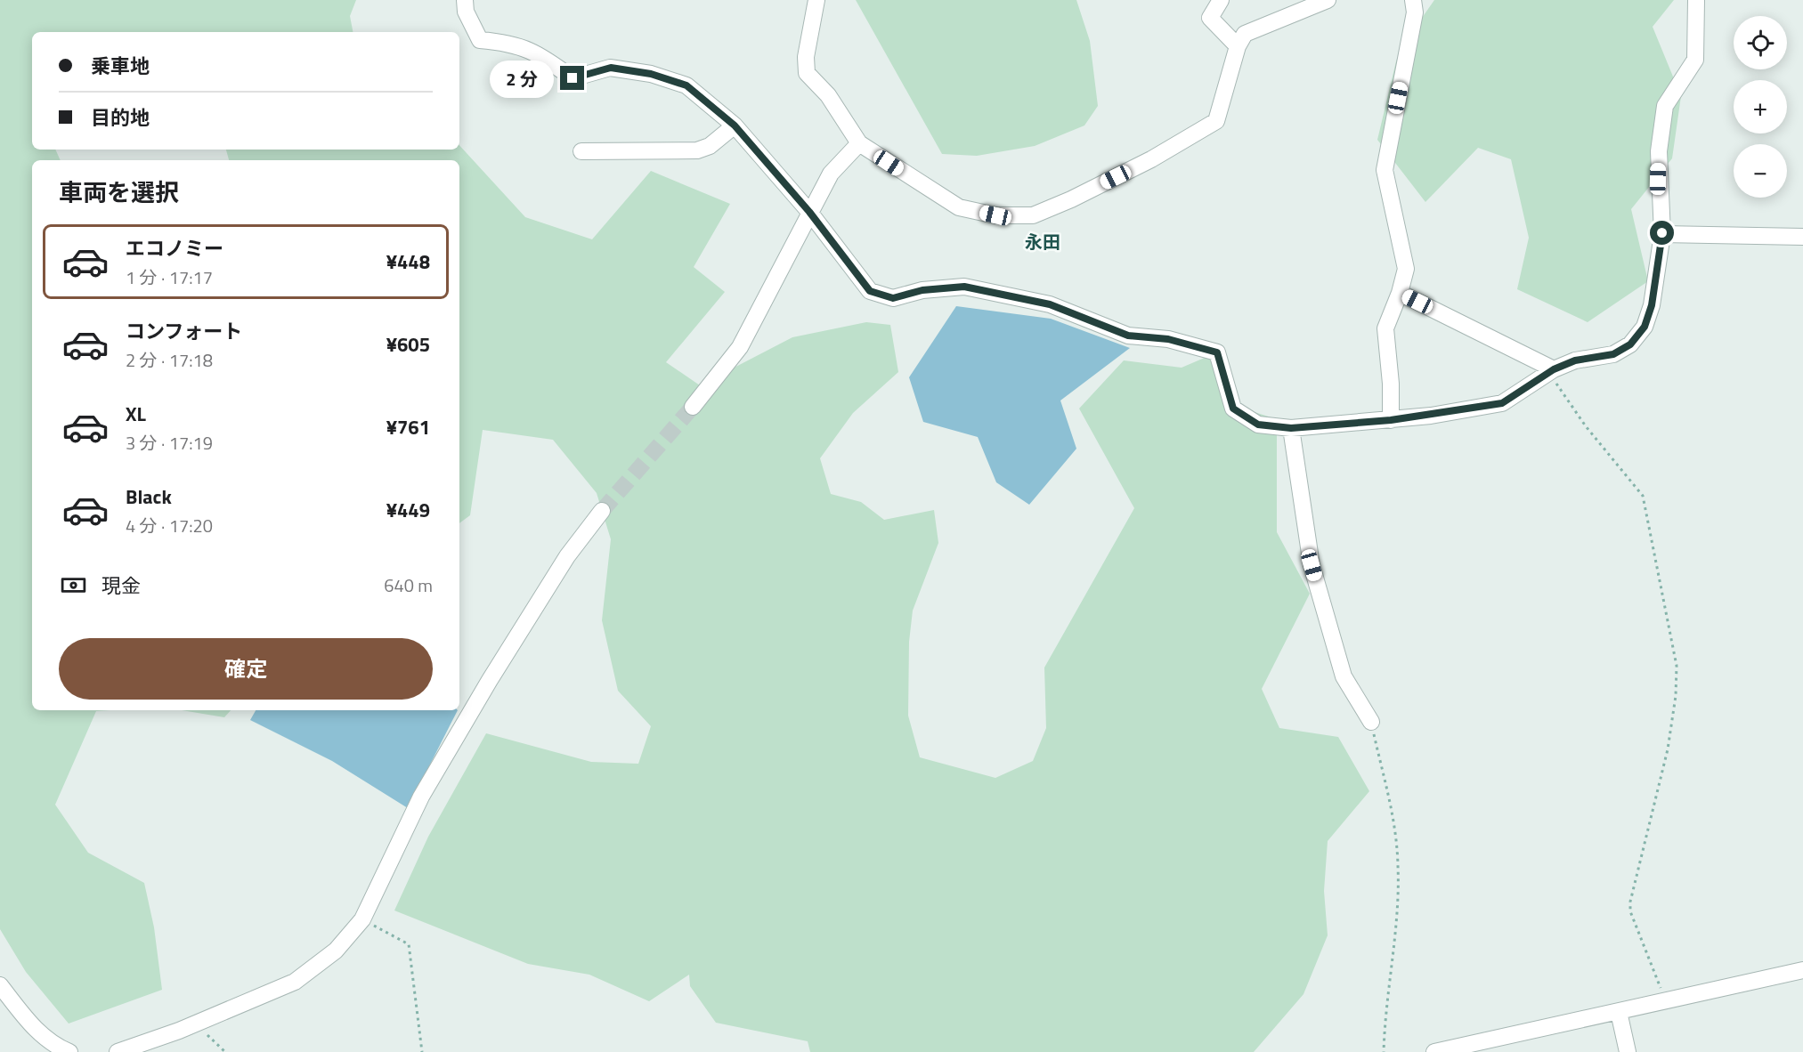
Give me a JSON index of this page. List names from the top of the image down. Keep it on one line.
{"districts":["永田"],"page":{"map_buttons":["+","−"],"banner":["乗車地","目的地"],"bubble":"2 分","heading":"車両を選択","list":[{"name":"エコノミー","note":"1 分 · 17:17","value":"¥448"},{"name":"コンフォート","note":"2 分 · 17:18","value":"¥605"},{"name":"XL","note":"3 分 · 17:19","value":"¥761"},{"name":"Black","note":"4 分 · 17:20","value":"¥449"}],"pay":["現金","640 m"],"buttons":"確定"}}
